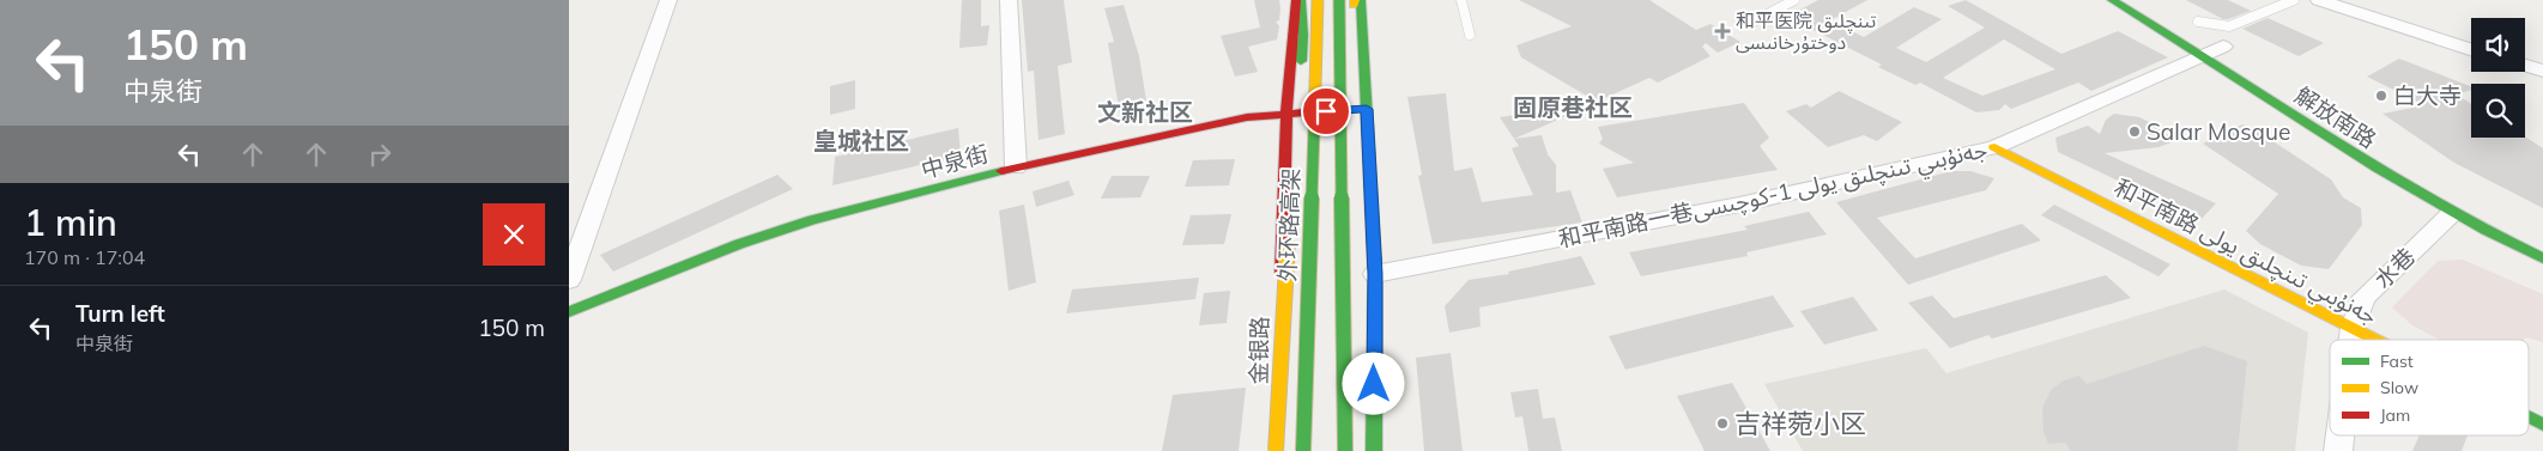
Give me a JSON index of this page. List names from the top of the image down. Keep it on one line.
{"streets":{"main road":["解放南路","中泉街","外环路高架","和平南路 جەنۇبىي تىنچلىق يولى","金银路"],"street":["和平南路一巷جەنۇبىي تىنچلىق يولى 1-كوچىسى","水巷"]},"crossings":[["解放南路","和平南路一巷جەنۇبىي تىنچلىق يولى 1-كوچىسى"],["解放南路","水巷"],["中泉街","金银路"],["和平南路一巷جەنۇبىي تىنچلىق يولى 1-كوچىسى","和平南路 جەنۇبىي تىنچلىق يولى"],["和平南路 جەنۇبىي تىنچلىق يولى","水巷"]],"districts":["固原巷社区","文新社区","皇城社区"],"places":{"health":["和平医院 تىنچلىق دوختۇرخانىسى"],"other":["白大寺","Salar Mosque","吉祥菀小区"]},"legend":["Fast","Slow","Jam"],"page":{"turn":["150 m","中泉街"],"heading":["1 min","170 m · 17:04"],"list":[{"name":"Turn left","note":"中泉街","value":"150 m"}]}}
